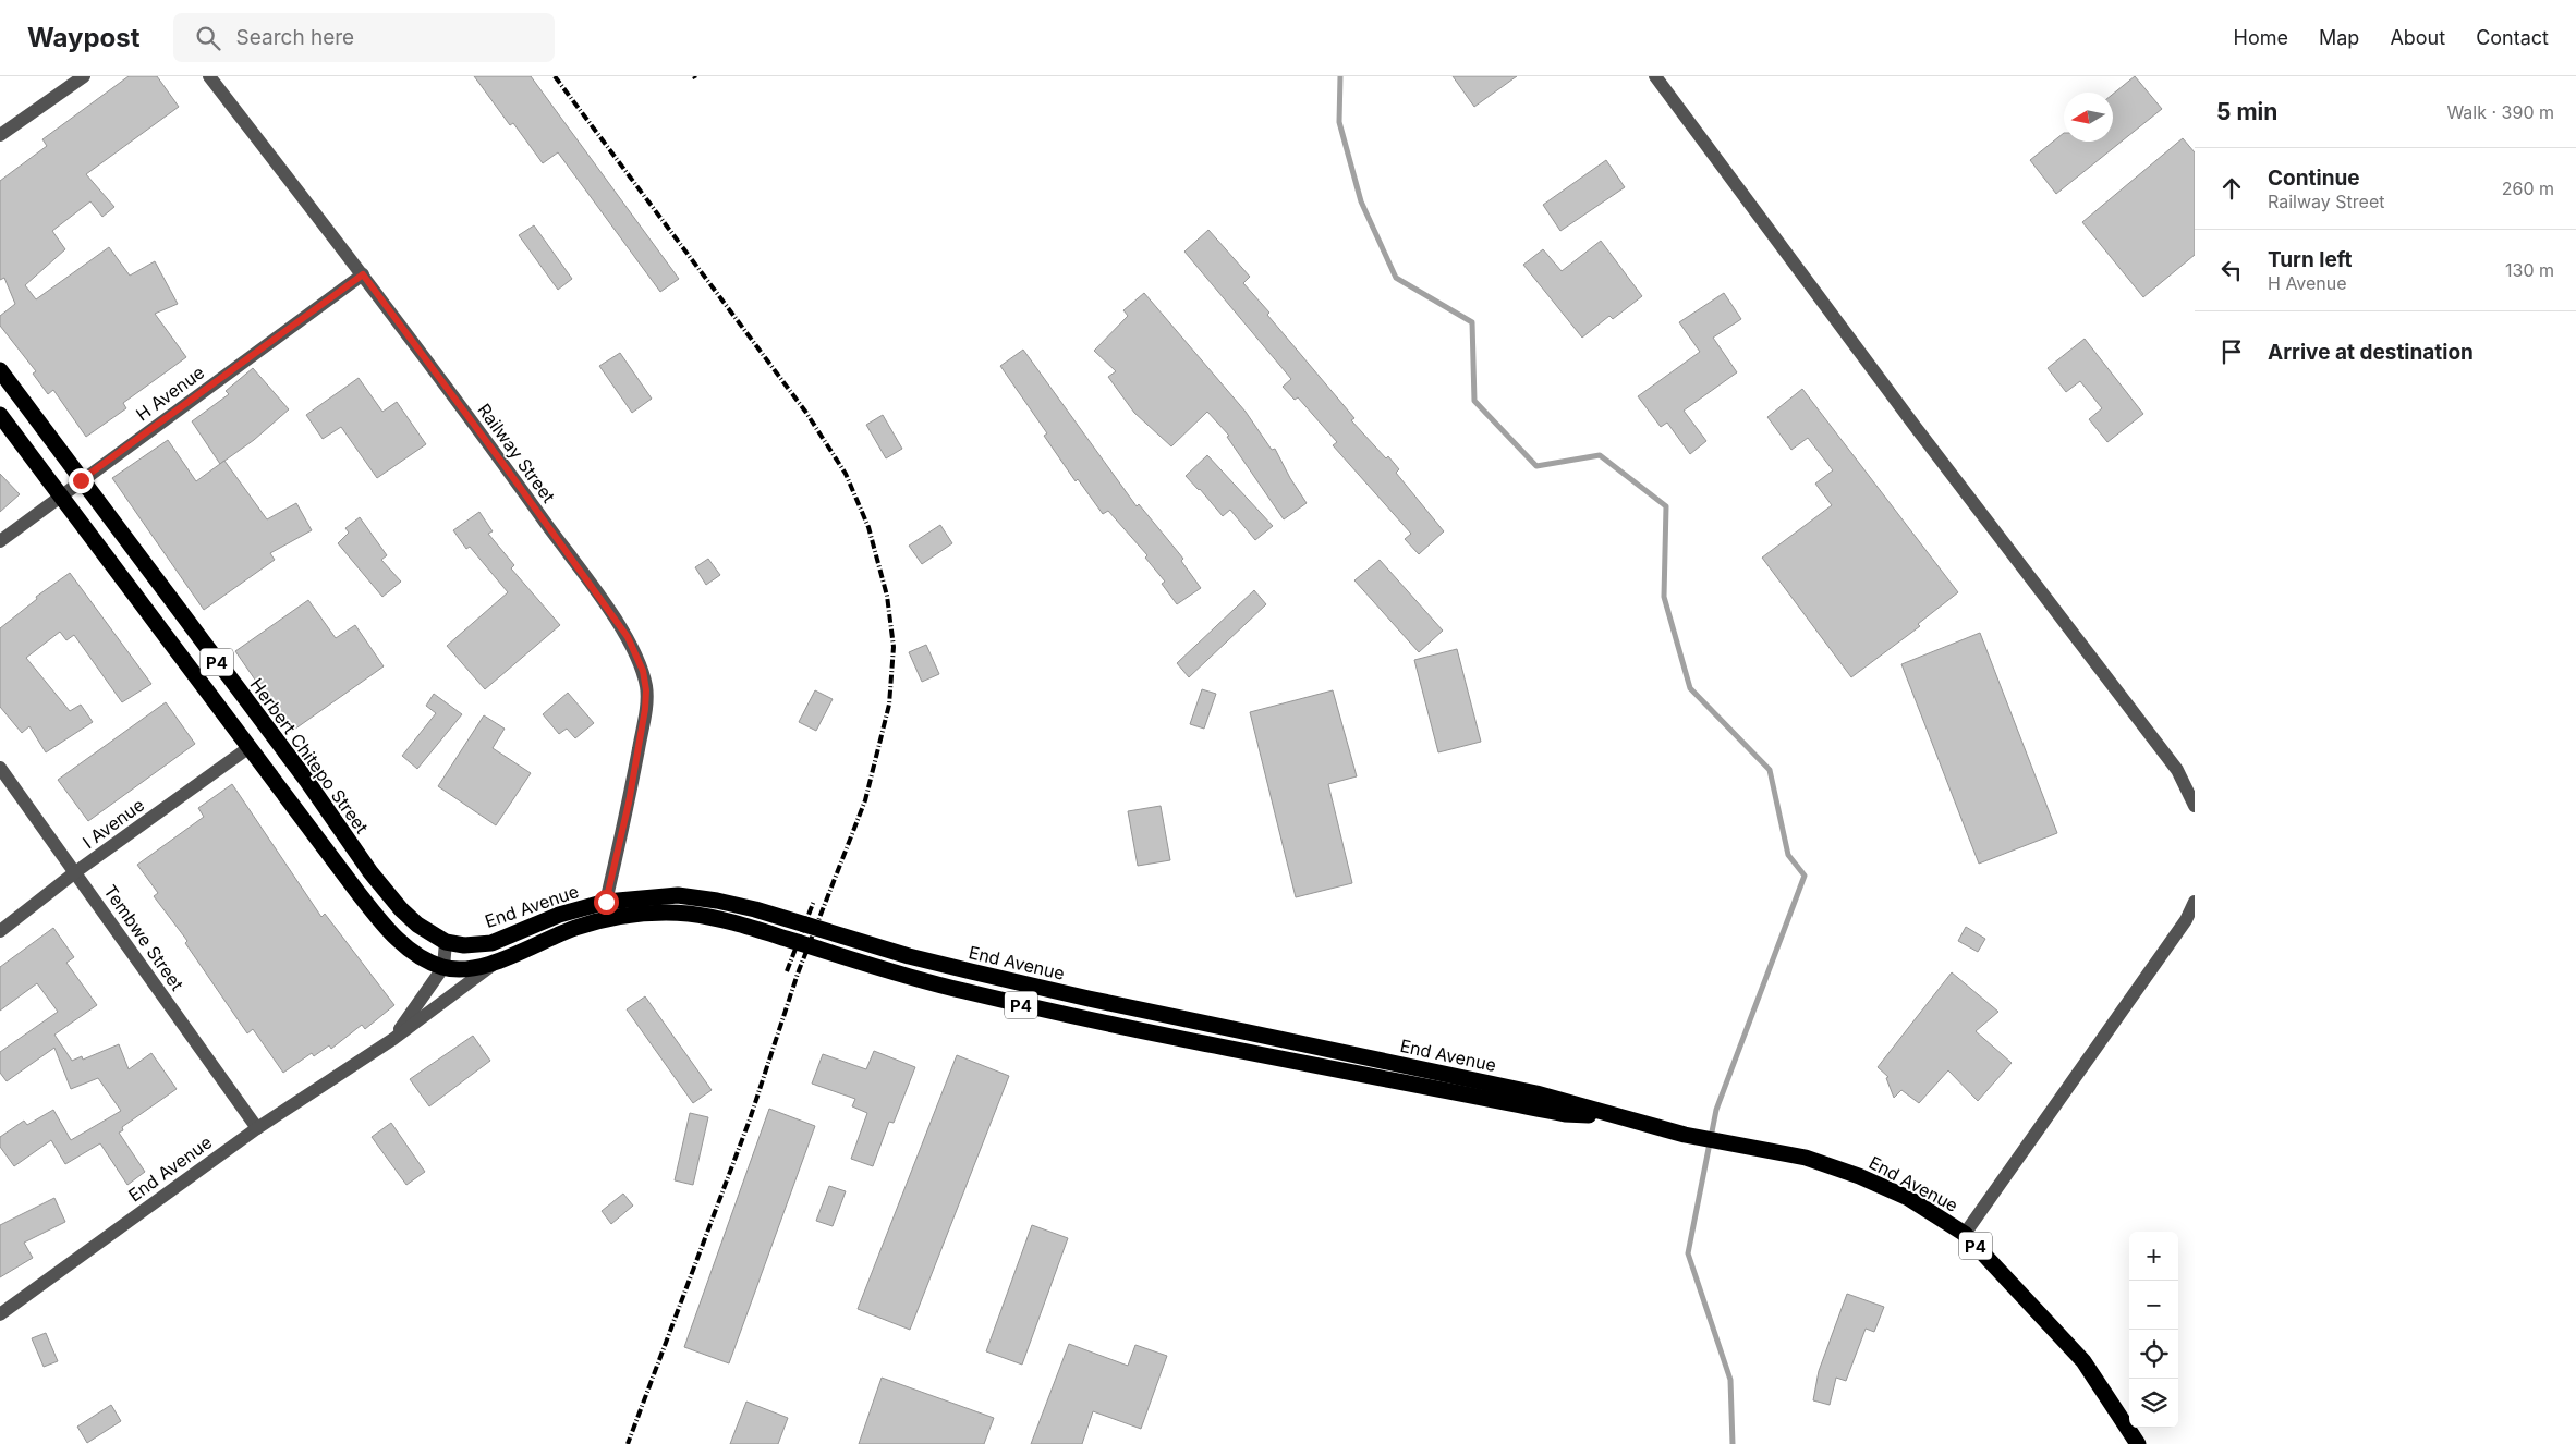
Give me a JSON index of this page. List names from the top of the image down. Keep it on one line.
{"streets":{"highway":["P4","Herbert Chitepo Street","End Avenue"],"street":["H Avenue","Railway Street","I Avenue","Tembwe Street"]},"crossings":[["H Avenue","Railway Street"],["H Avenue","P4"],["H Avenue","Herbert Chitepo Street"],["Railway Street","End Avenue"],["P4","I Avenue"],["P4","End Avenue"],["Herbert Chitepo Street","End Avenue"],["I Avenue","Tembwe Street"],["End Avenue","Tembwe Street"]],"north":"left","page":{"header":"Waypost","search":"Search here","nav":["Home","Map","About","Contact"],"heading":["5 min","Walk · 390 m"],"list":[["Continue","Railway Street","260 m"],["Turn left","H Avenue","130 m"],"Arrive at destination"],"map_buttons":["+","−"]}}
